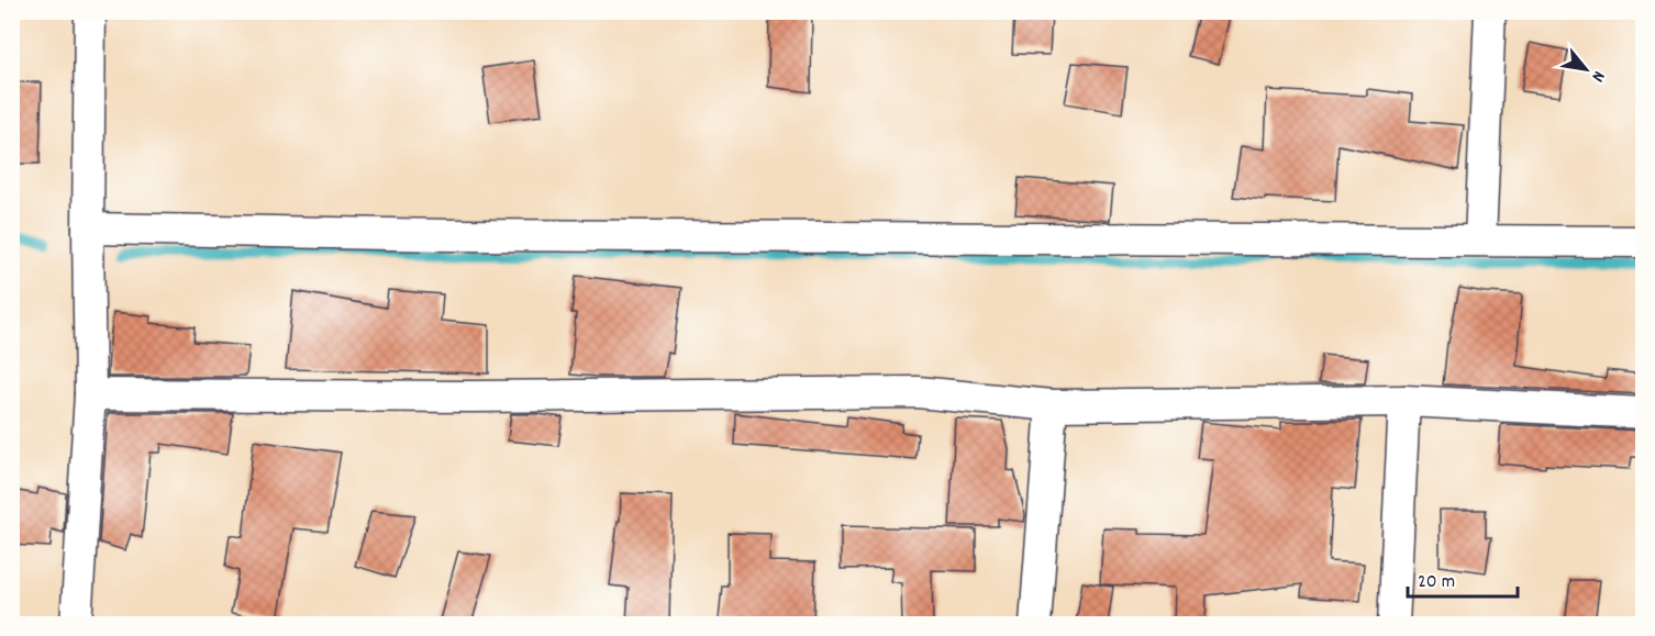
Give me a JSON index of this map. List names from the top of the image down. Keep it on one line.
{"scale_bar":"20 m","north":"bottom right"}
